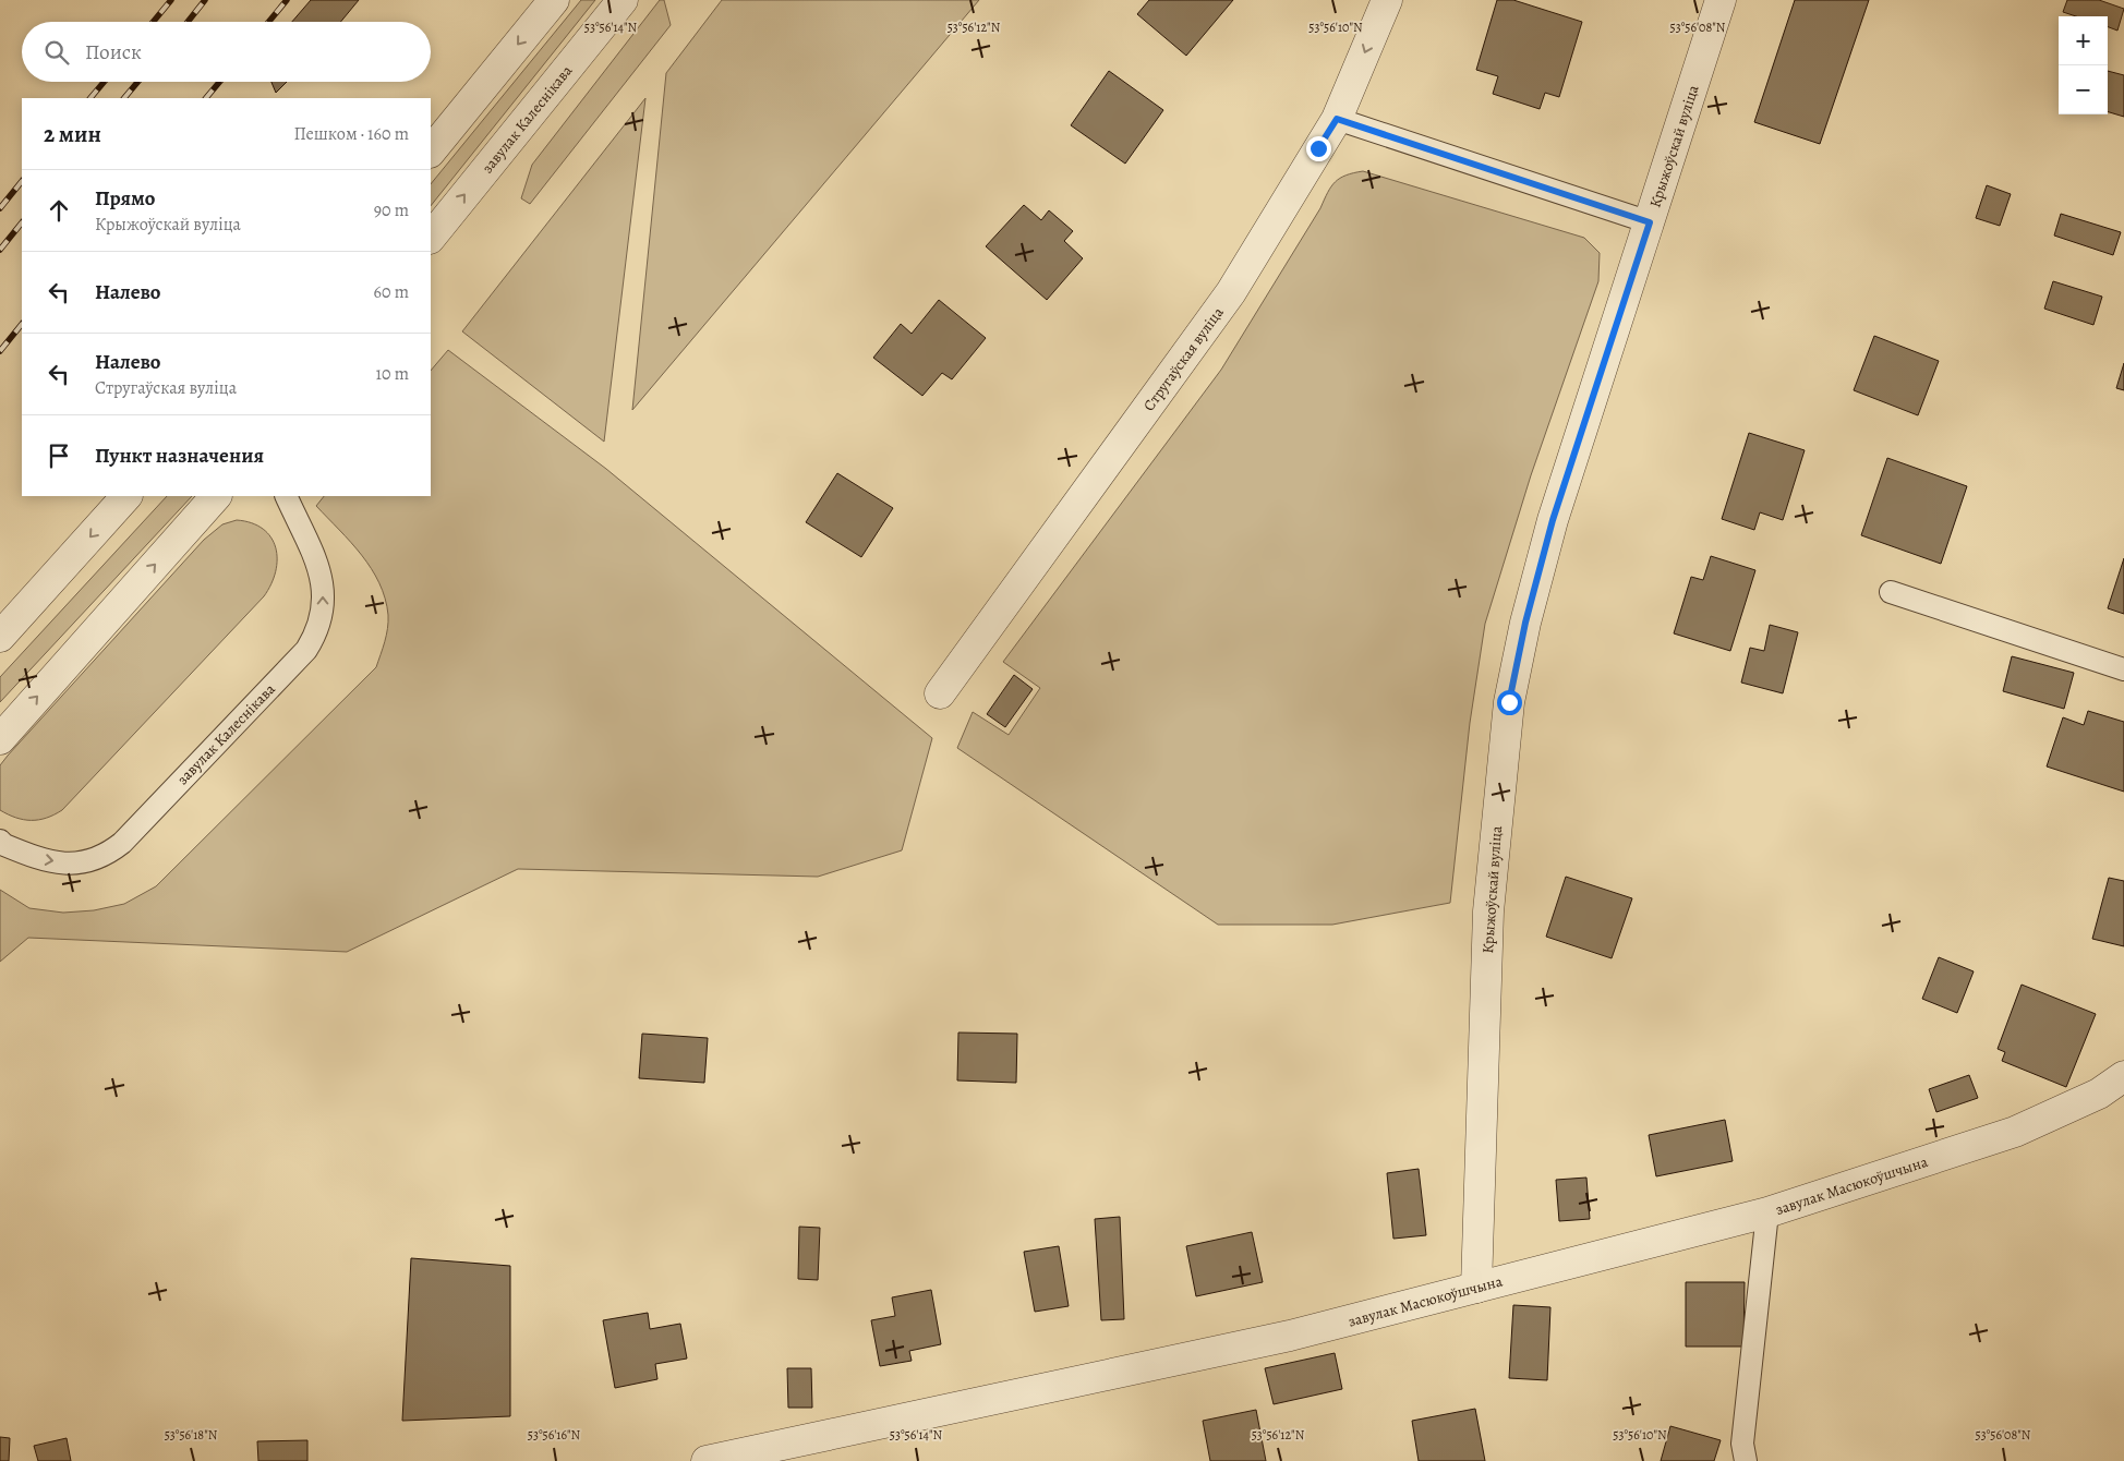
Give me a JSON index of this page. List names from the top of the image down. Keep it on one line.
{"streets":{"street":["завулак Калеснікава","Крыжоўскай вуліца","Стругаўская вуліца","завулак Масюкоўшчына"]},"crossings":[["Крыжоўскай вуліца","завулак Масюкоўшчына"]],"page":{"map_buttons":["+","−"],"search":"Поиск","heading":["2 мин","Пешком · 160 m"],"list":[["Прямо","Крыжоўскай вуліца","90 m"],["Налево","60 m"],["Налево","Стругаўская вуліца","10 m"],"Пункт назначения"]},"coordinates":["53°56'14\"N","53°56'12\"N","53°56'10\"N","53°56'08\"N","53°56'18\"N","53°56'16\"N"]}
